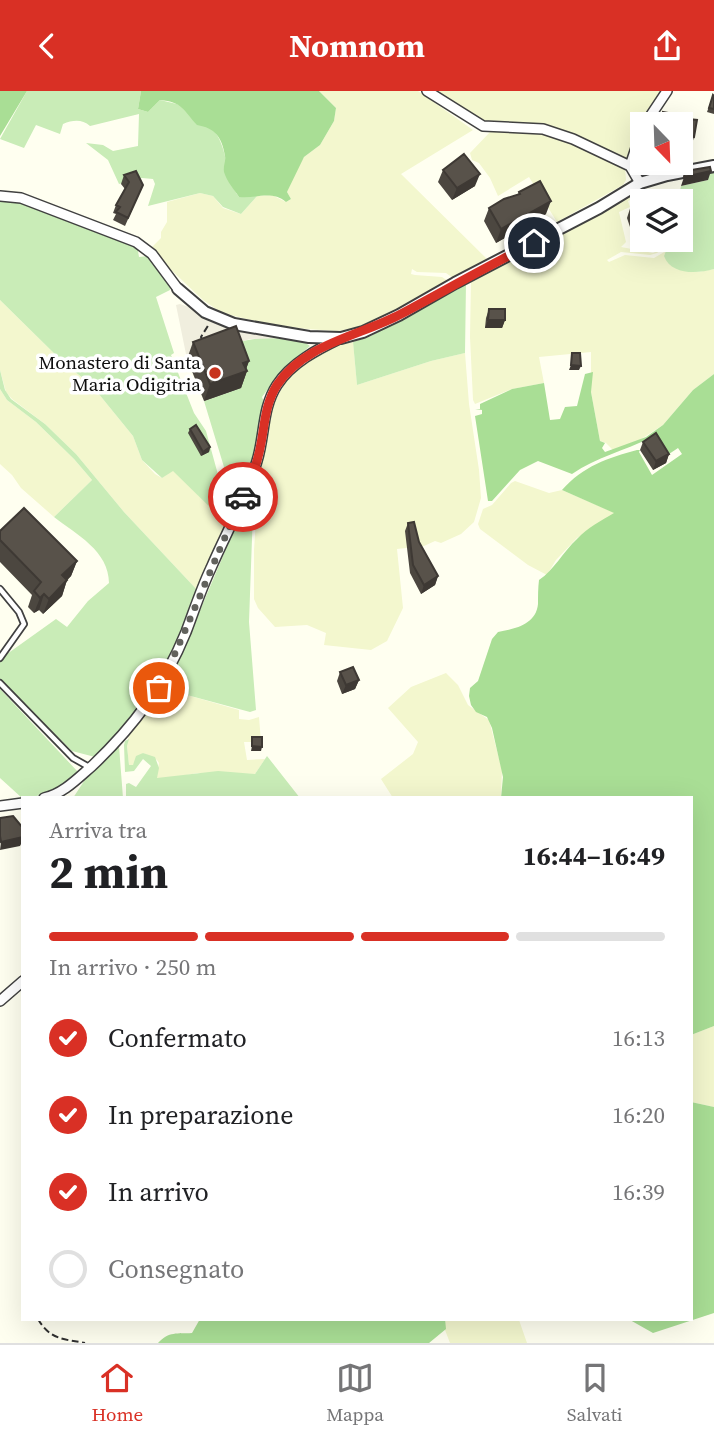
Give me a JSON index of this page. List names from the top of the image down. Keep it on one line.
{"places":["Monastero di Santa Maria Odigitria"],"north":"bottom right","page":{"header":"Nomnom","heading":["2 min","Arriva tra","16:44–16:49"],"bar":"In arrivo · 250 m","list":[["Confermato","16:13"],["In preparazione","16:20"],["In arrivo","16:39"],"Consegnato"],"tabs":["Home","Mappa","Salvati"]}}
